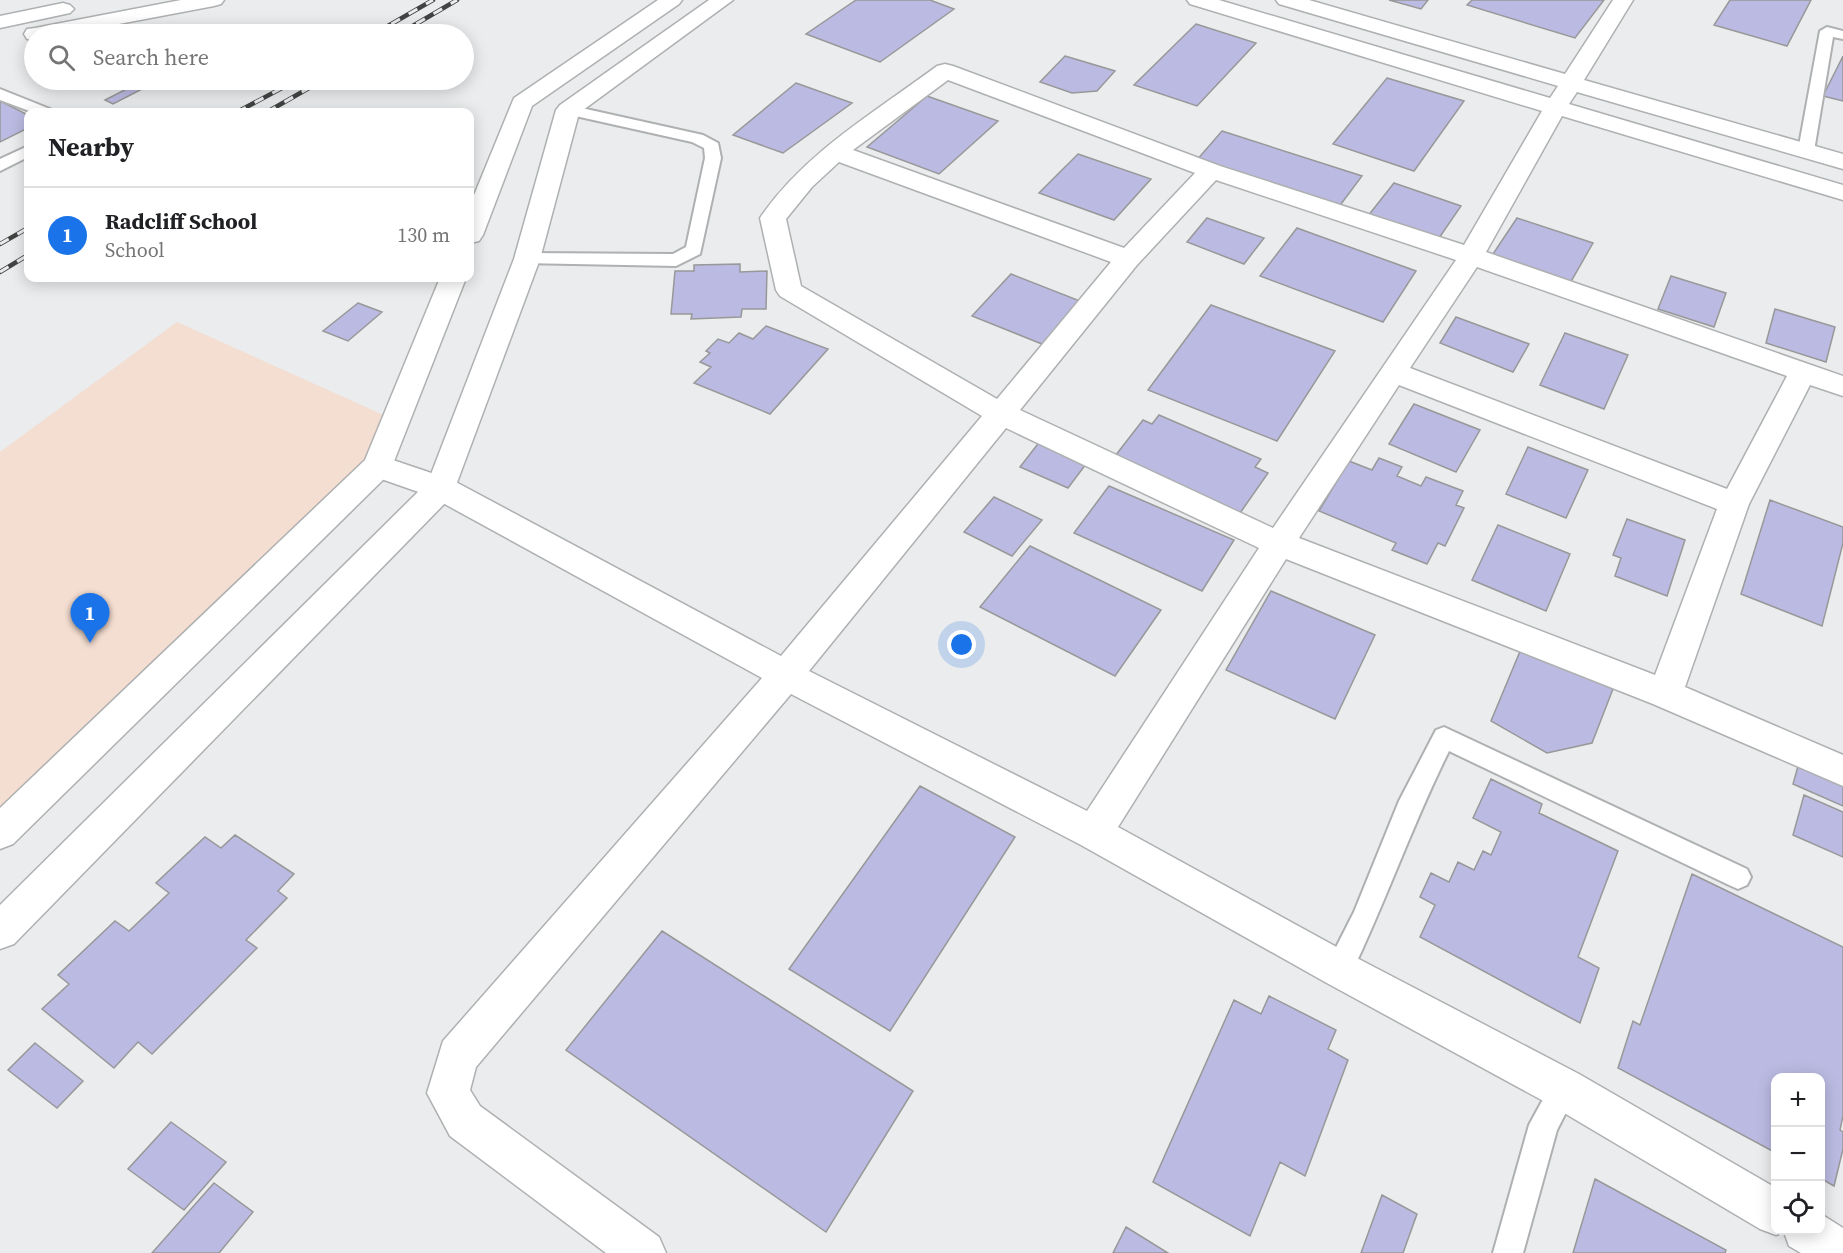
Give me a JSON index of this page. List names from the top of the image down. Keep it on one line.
{"page":{"search":"Search here","heading":"Nearby","list":[{"mark":"1","name":"Radcliff School","note":"School","value":"130 m"}],"pins":"1","map_buttons":["+","−"]}}
